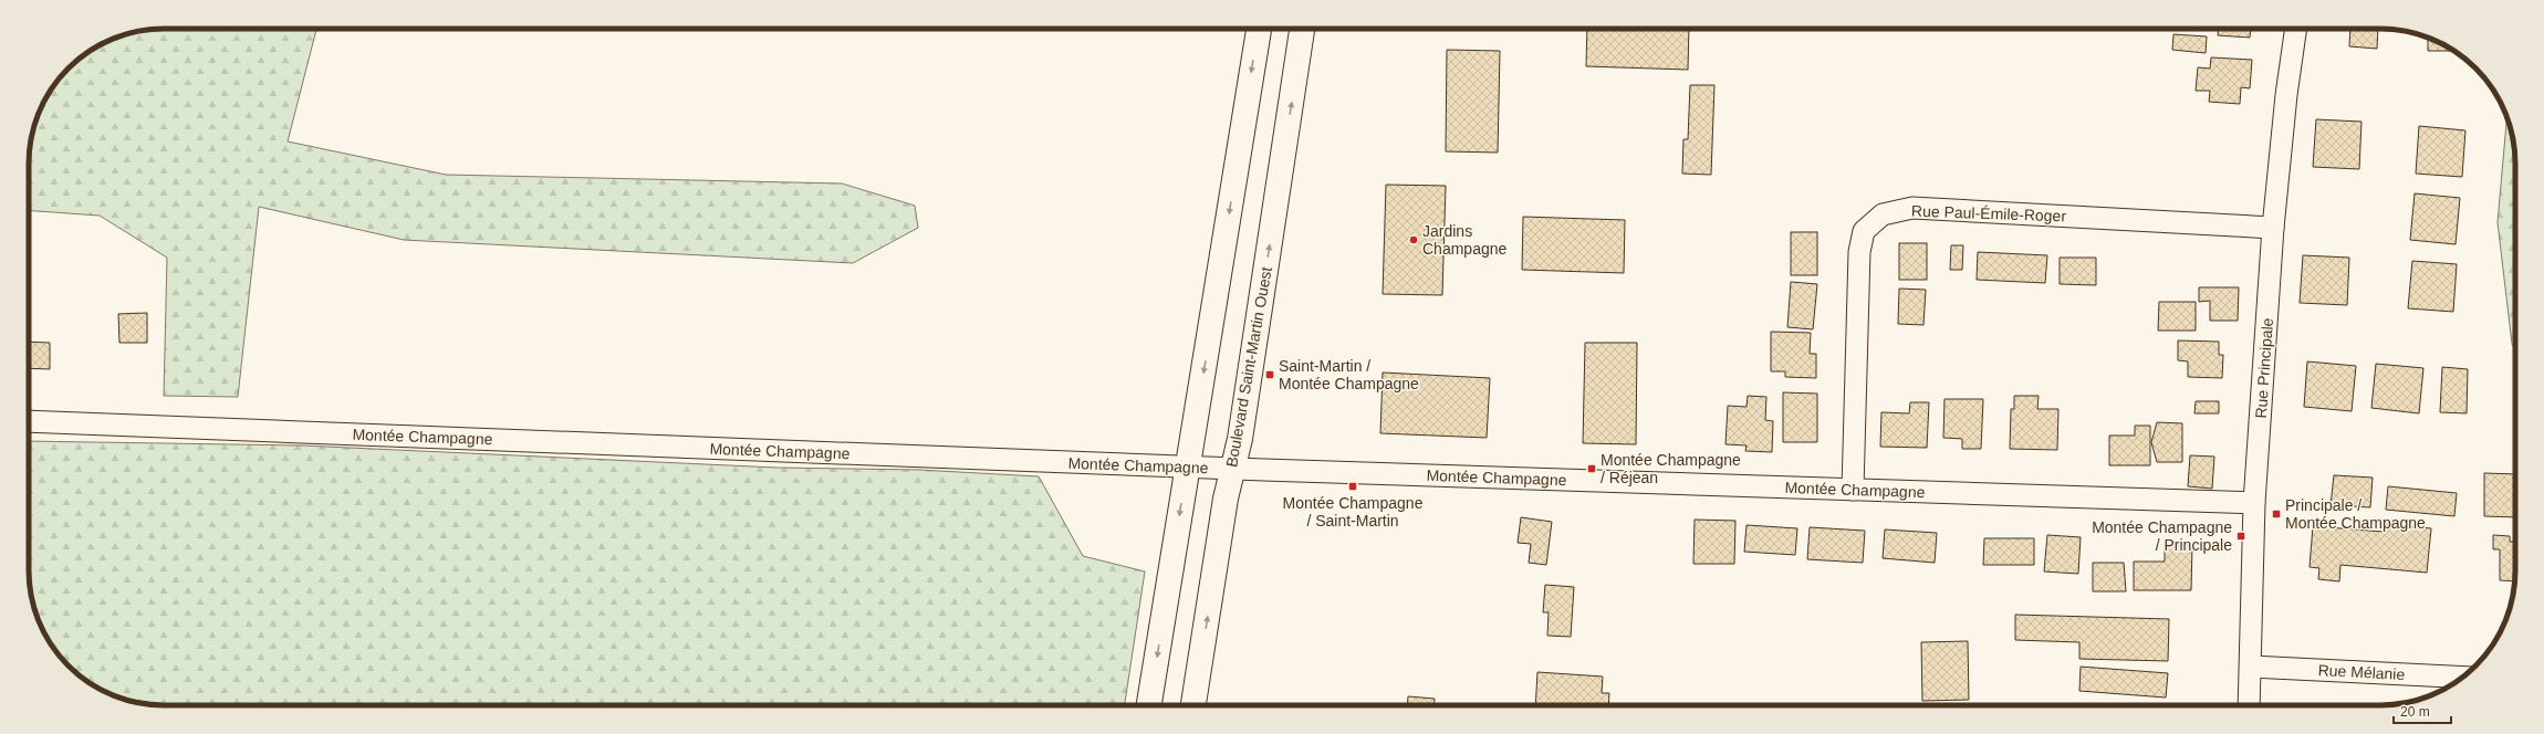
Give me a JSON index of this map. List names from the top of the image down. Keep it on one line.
{"streets":{"main road":["Boulevard Saint-Martin Ouest"],"street":["Rue Paul-Émile-Roger","Rue Principale","Montée Champagne","Rue Mélanie"]},"crossings":[["Rue Paul-Émile-Roger","Rue Principale"],["Rue Paul-Émile-Roger","Montée Champagne"],["Boulevard Saint-Martin Ouest","Montée Champagne"],["Rue Principale","Montée Champagne"],["Rue Principale","Rue Mélanie"]],"places":{"other":["Jardins Champagne"],"transit":["Saint-Martin / Montée Champagne","Montée Champagne / Réjean","Montée Champagne / Saint-Martin","Principale / Montée Champagne","Montée Champagne / Principale"]},"scale_bar":"20 m"}
